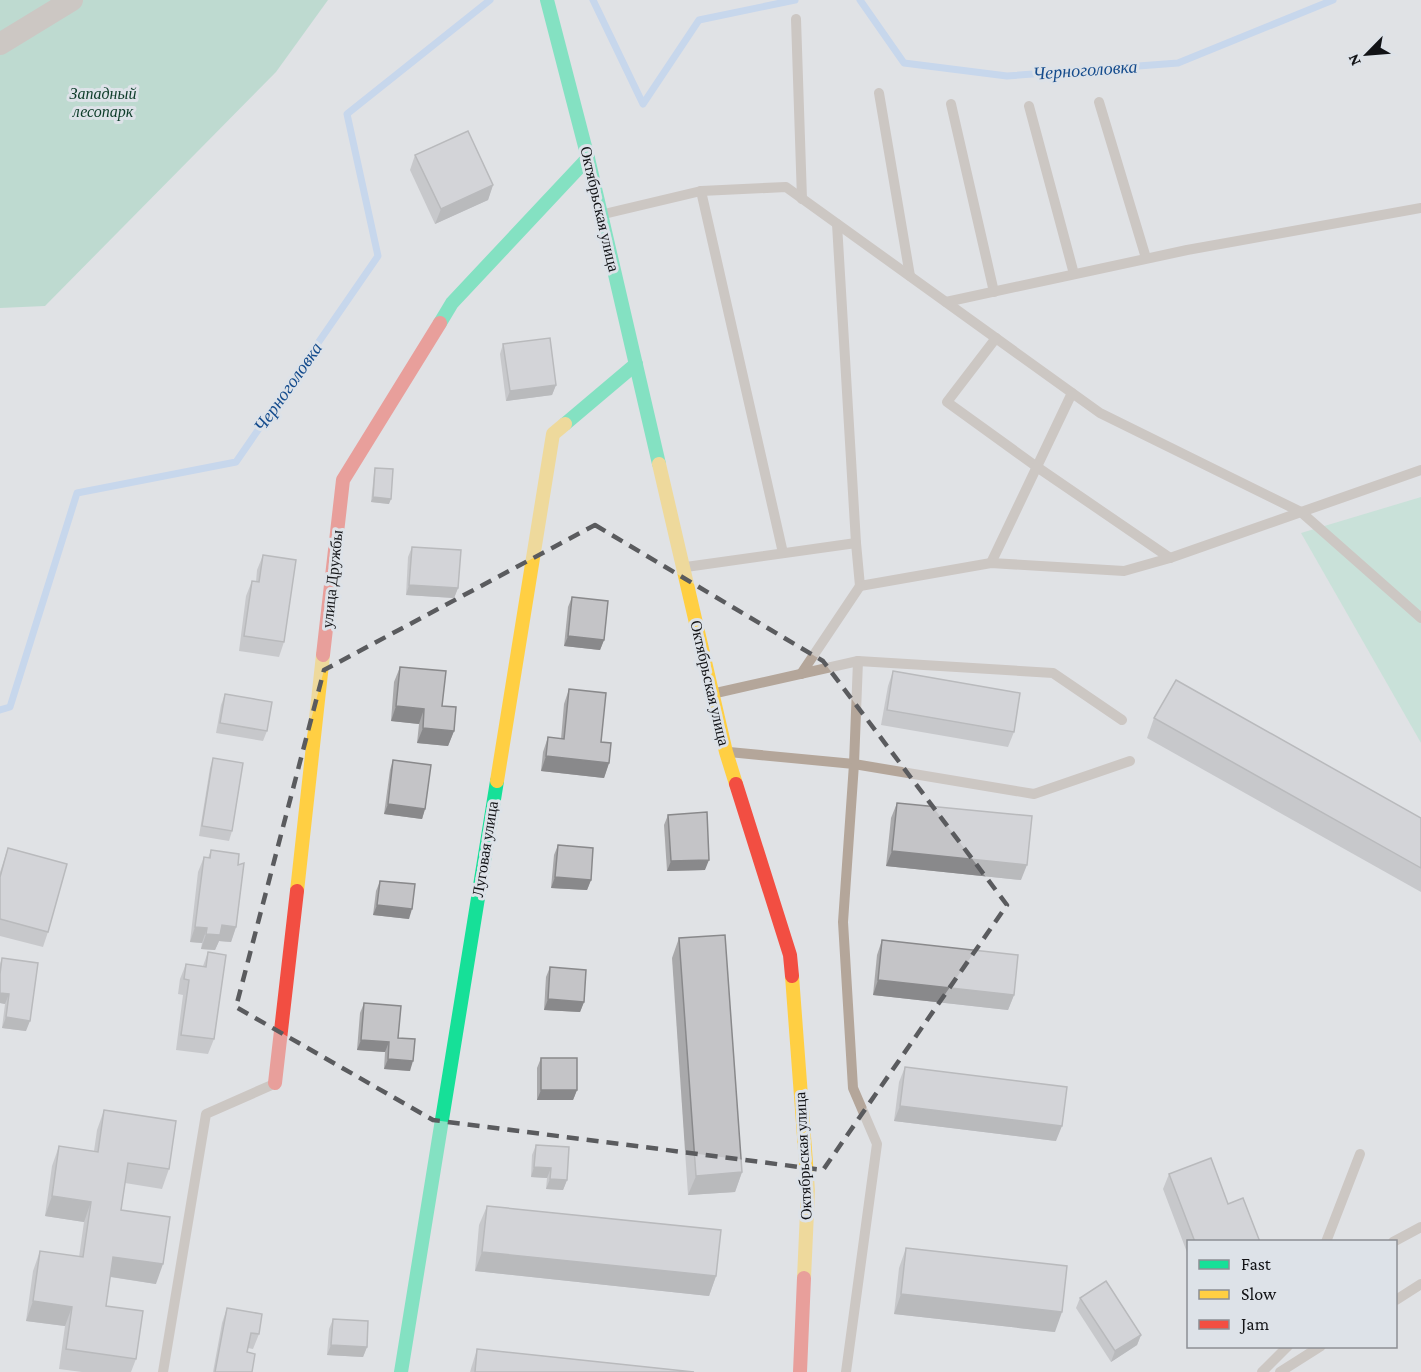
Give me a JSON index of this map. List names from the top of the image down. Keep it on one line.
{"streets":{"street":["Октябрьская улица","улица Дружбы","Луговая улица"]},"crossings":[["Октябрьская улица","улица Дружбы"],["Октябрьская улица","Луговая улица"]],"water":["Черноголовка"],"parks":["Западный лесопарк"],"legend":["Fast","Slow","Jam"],"north":"bottom left"}
